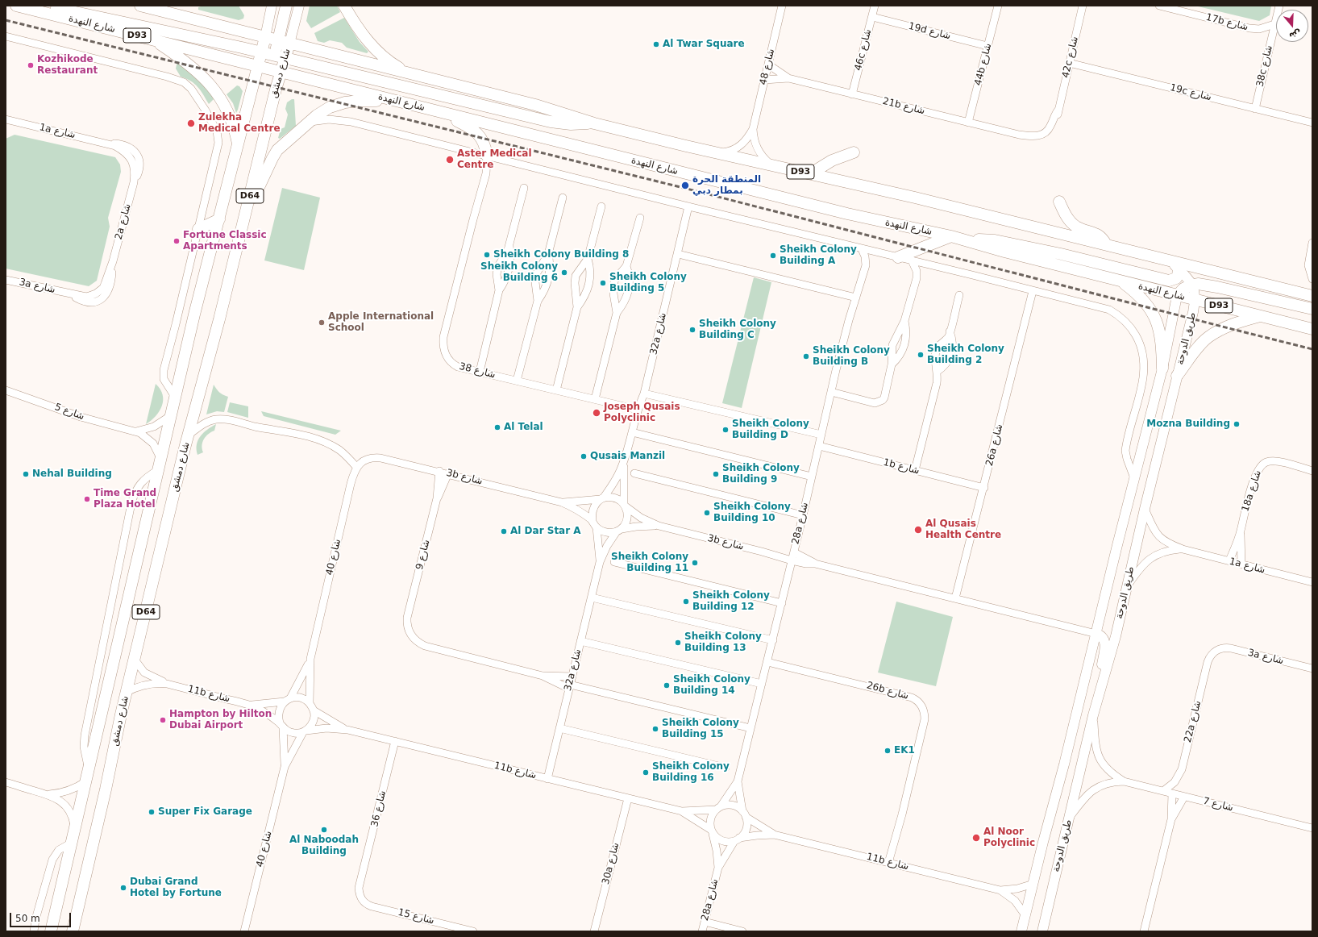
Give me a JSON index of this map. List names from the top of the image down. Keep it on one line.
{"streets":{"main road":["شارع النهدة","D93","شارع دمشق","D64","طريق الدوحة"],"street":["17b شارع","19d شارع","46c شارع","42c شارع","44b شارع","38c شارع","شارع 48","19c شارع","21b شارع","1a شارع","2a شارع","3a شارع","32a شارع","شارع 38","شارع 5","26a شارع","1b شارع","3b شارع","18a شارع","28a شارع","شارع 9","شارع 40","26b شارع","11b شارع","22a شارع","شارع 7","شارع 36","30a شارع","شارع 15"]},"crossings":[["17b شارع","38c شارع"],["شارع النهدة","شارع دمشق"],["شارع النهدة","طريق الدوحة"],["19d شارع","46c شارع"],["19d شارع","44b شارع"],["D93","شارع 48"],["D93","شارع دمشق"],["D93","طريق الدوحة"],["46c شارع","21b شارع"],["42c شارع","19c شارع"],["42c شارع","21b شارع"],["44b شارع","21b شارع"],["38c شارع","19c شارع"],["شارع 48","21b شارع"],["شارع دمشق","شارع 5"],["شارع دمشق","11b شارع"],["1a شارع","2a شارع"],["1a شارع","طريق الدوحة"],["1a شارع","18a شارع"],["2a شارع","3a شارع"],["3a شارع","22a شارع"],["32a شارع","شارع 38"],["32a شارع","3b شارع"],["32a شارع","شارع 9"],["32a شارع","11b شارع"],["طريق الدوحة","11b شارع"],["طريق الدوحة","شارع 7"],["26a شارع","1b شارع"],["1b شارع","28a شارع"],["3b شارع","28a شارع"],["3b شارع","شارع 9"],["3b شارع","شارع 40"],["28a شارع","شارع 9"],["28a شارع","26b شارع"],["28a شارع","11b شارع"],["شارع 40","11b شارع"],["26b شارع","11b شارع"],["11b شارع","شارع 36"],["11b شارع","30a شارع"],["22a شارع","شارع 7"],["شارع 36","شارع 15"]],"places":["Al Twar Square","Kozhikode Restaurant","Zulekha Medical Centre","Aster Medical Centre","المنطقة الحرة بمطار دبي","Fortune Classic Apartments","Sheikh Colony Building 8","Sheikh Colony Building A","Sheikh Colony Building 6","Sheikh Colony Building 5","Apple International School","Sheikh Colony Building C","Sheikh Colony Building 2","Sheikh Colony Building B","Joseph Qusais Polyclinic","Mozna Building","Al Telal","Sheikh Colony Building D","Qusais Manzil","Nehal Building","Sheikh Colony Building 9","Time Grand Plaza Hotel","Sheikh Colony Building 10","Al Qusais Health Centre","Al Dar Star A","Sheikh Colony Building 11","Sheikh Colony Building 12","Sheikh Colony Building 13","Sheikh Colony Building 14","Hampton by Hilton Dubai Airport","Sheikh Colony Building 15","EK1","Sheikh Colony Building 16","Super Fix Garage","Al Naboodah Building","Al Noor Polyclinic","Dubai Grand Hotel by Fortune"],"scale_bar":"50 m","north":"bottom"}
